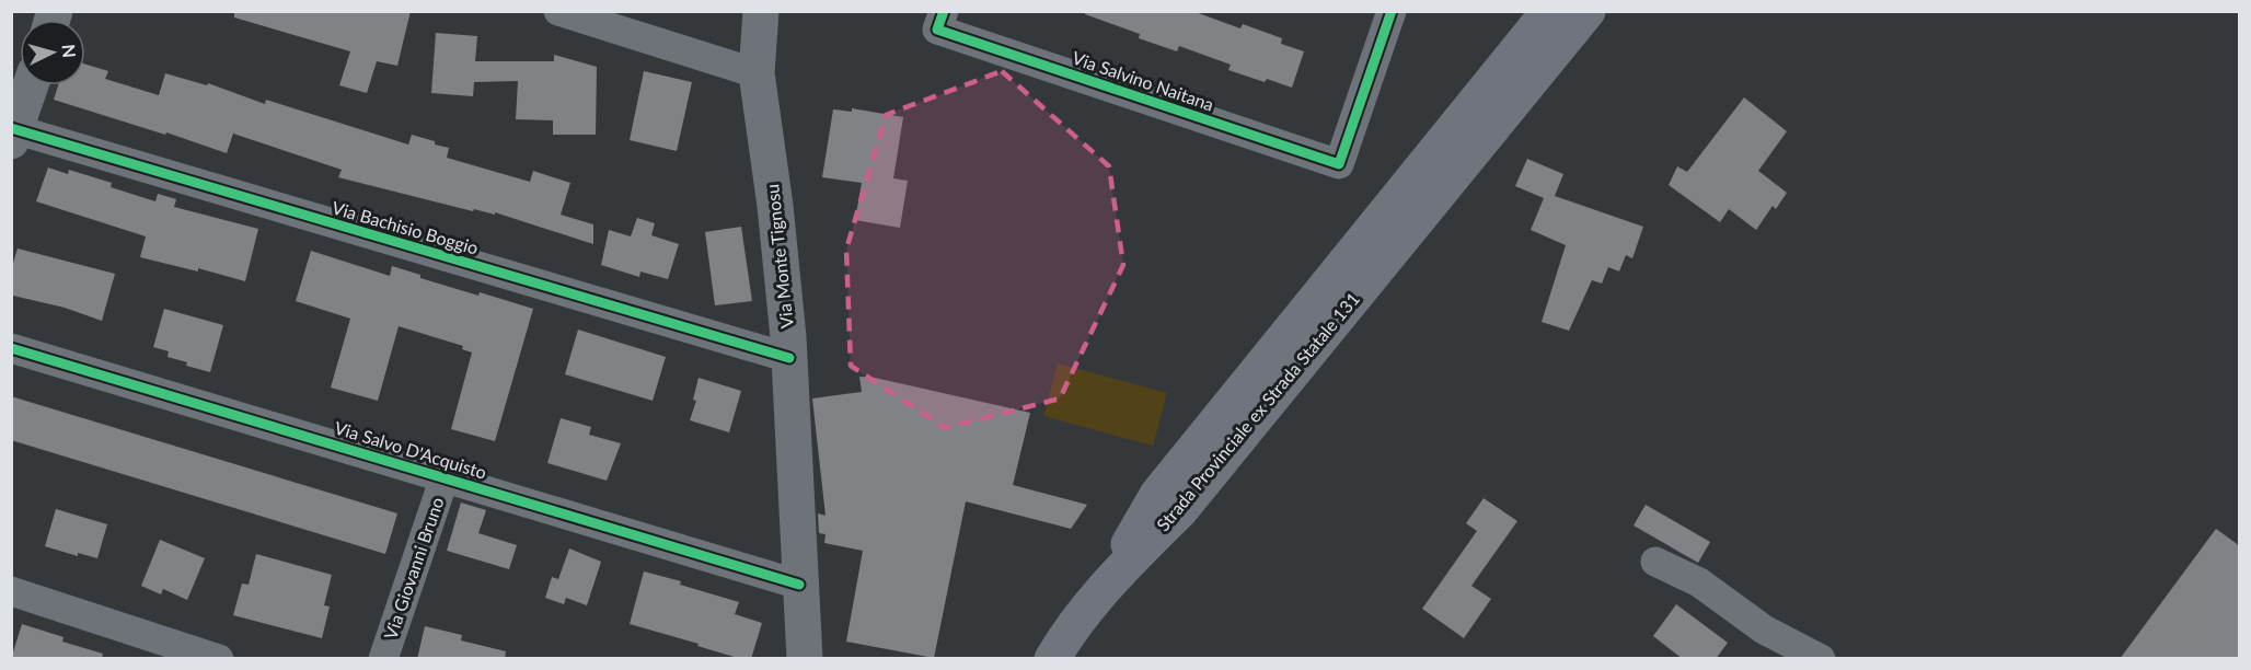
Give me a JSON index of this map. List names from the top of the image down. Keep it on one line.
{"streets":{"main road":["Strada Provinciale ex Strada Statale 131"],"street":["Via Salvino Naitana","Via Bachisio Boggio","Via Monte Tignosu","Via Salvo D'Acquisto","Via Giovanni Bruno"]},"crossings":[["Via Bachisio Boggio","Via Monte Tignosu"],["Via Monte Tignosu","Via Salvo D'Acquisto"],["Via Salvo D'Acquisto","Via Giovanni Bruno"]],"north":"right"}
